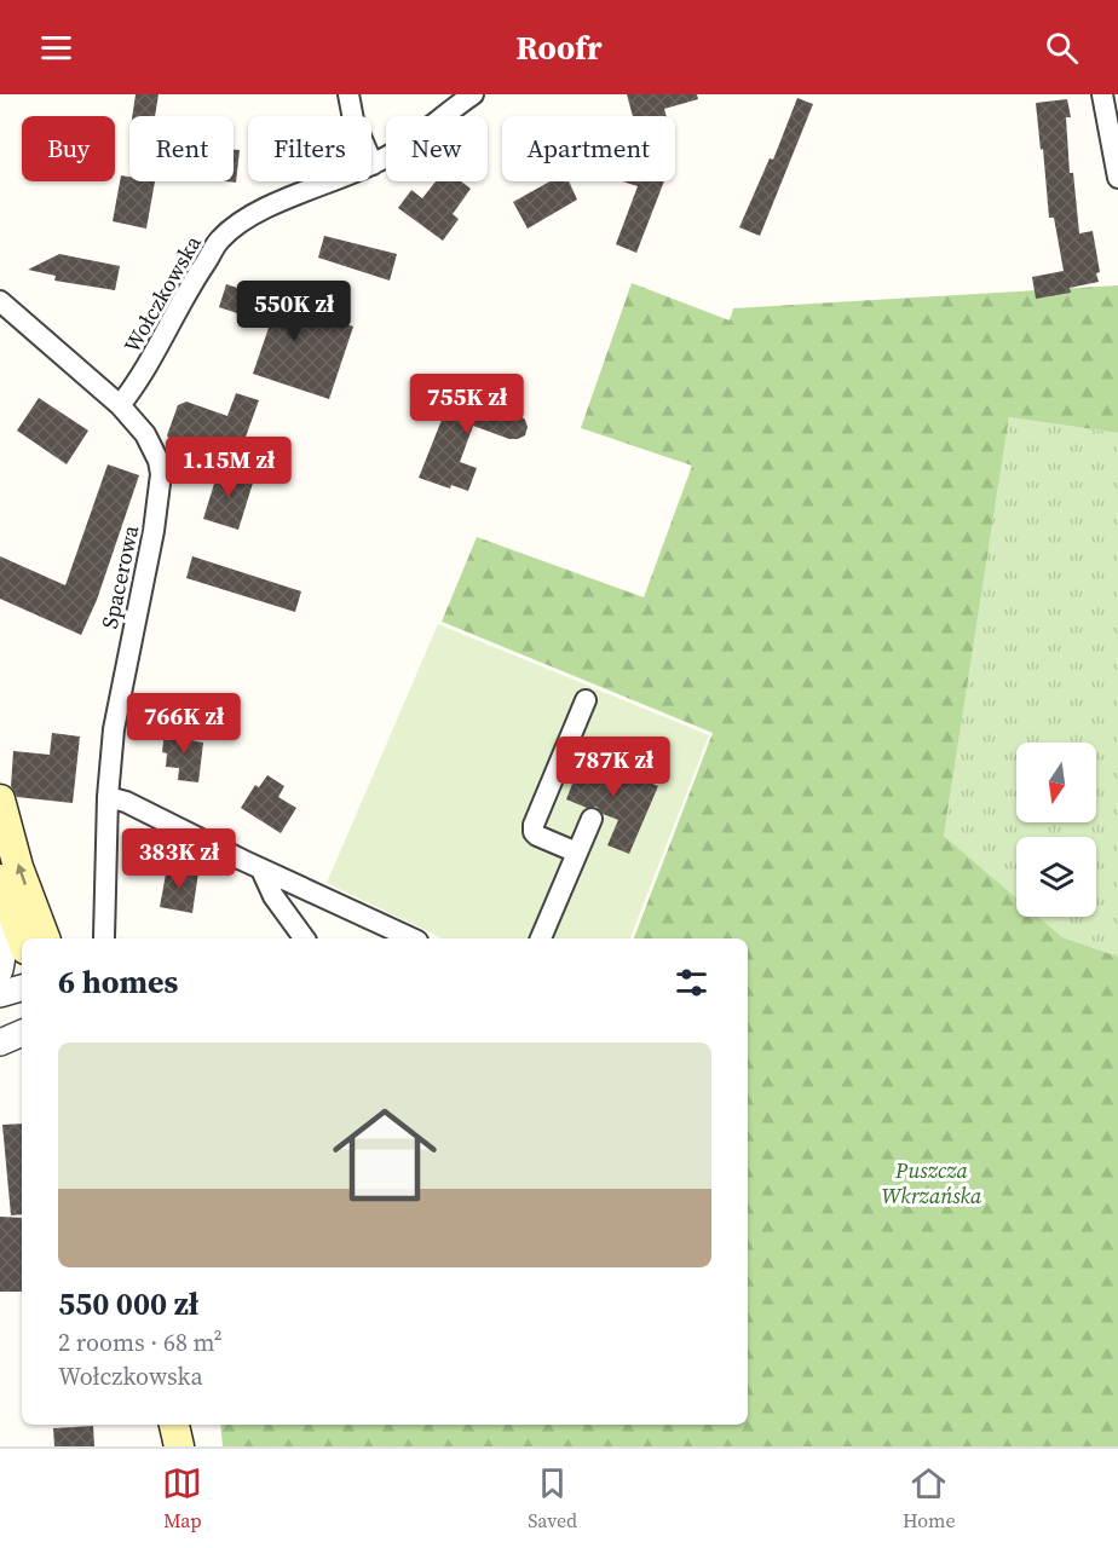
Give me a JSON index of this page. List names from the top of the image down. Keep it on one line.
{"streets":{"street":["Wołczkowska","Spacerowa"]},"crossings":[["Wołczkowska","Spacerowa"]],"parks":["Puszcza Wkrzańska"],"north":"bottom","page":{"header":"Roofr","chip":["Buy","Rent","Filters","New","Apartment"],"price":["550K zł","755K zł","1.15M zł","766K zł","787K zł","383K zł"],"heading":"6 homes","list":[{"name":"550 000 zł","note":"2 rooms · 68 m² · Wołczkowska"}],"tabs":["Map","Saved","Home"]}}
